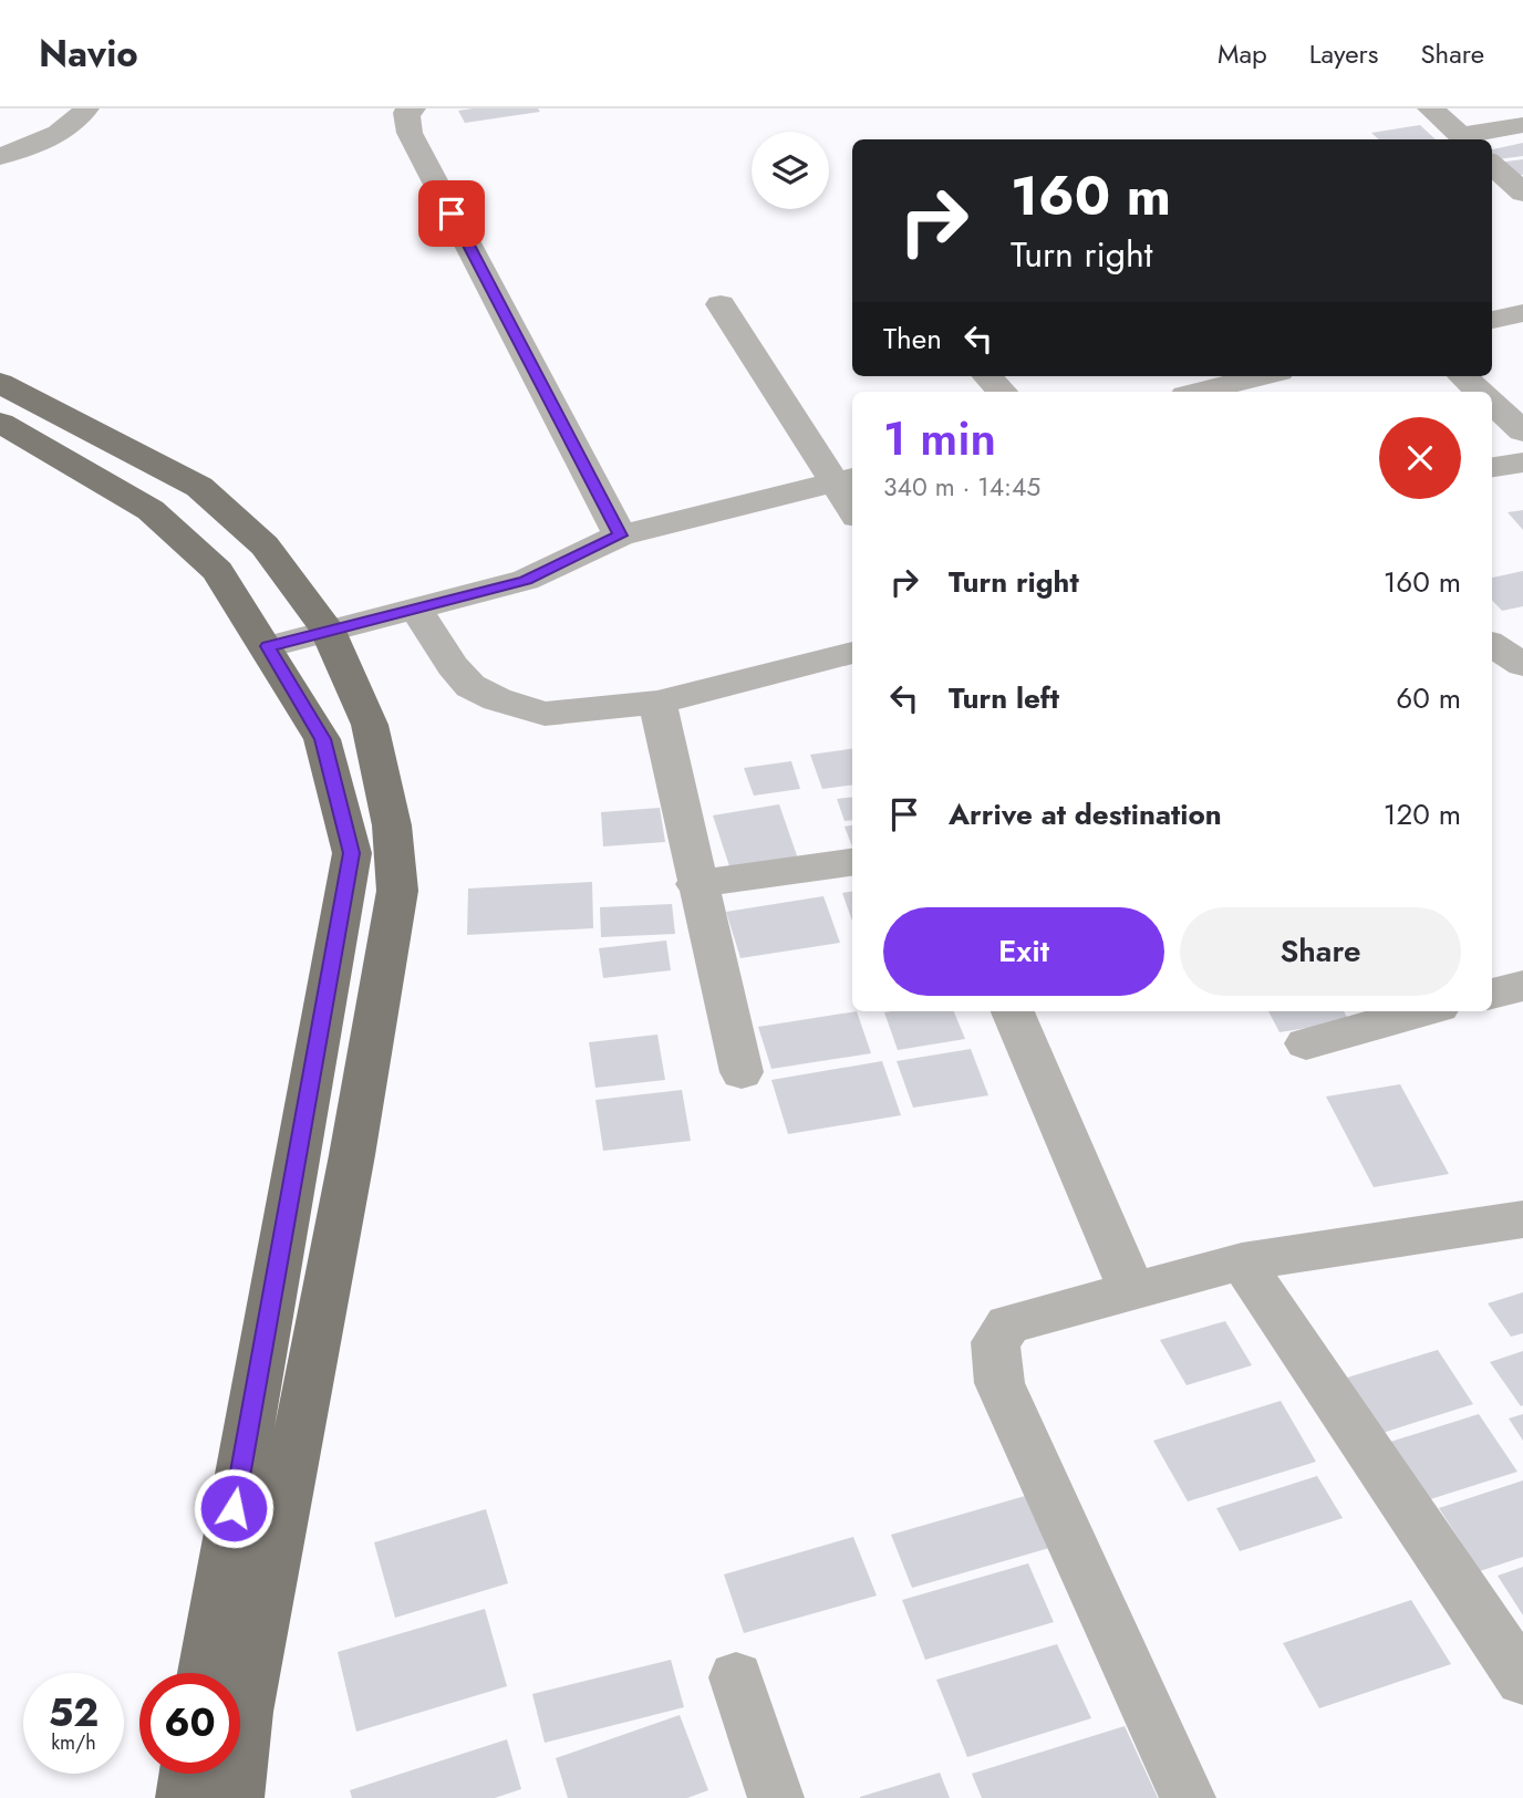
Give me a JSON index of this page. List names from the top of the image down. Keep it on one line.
{"page":{"header":"Navio","nav":["Map","Layers","Share"],"turn":["160 m","Turn right"],"then":"Then","heading":["1 min","340 m · 14:45"],"list":[{"name":"Turn right","value":"160 m"},{"name":"Turn left","value":"60 m"},{"name":"Arrive at destination","value":"120 m"}],"buttons":["Exit","Share"],"speed":"52 km/h","limit":"60"}}
